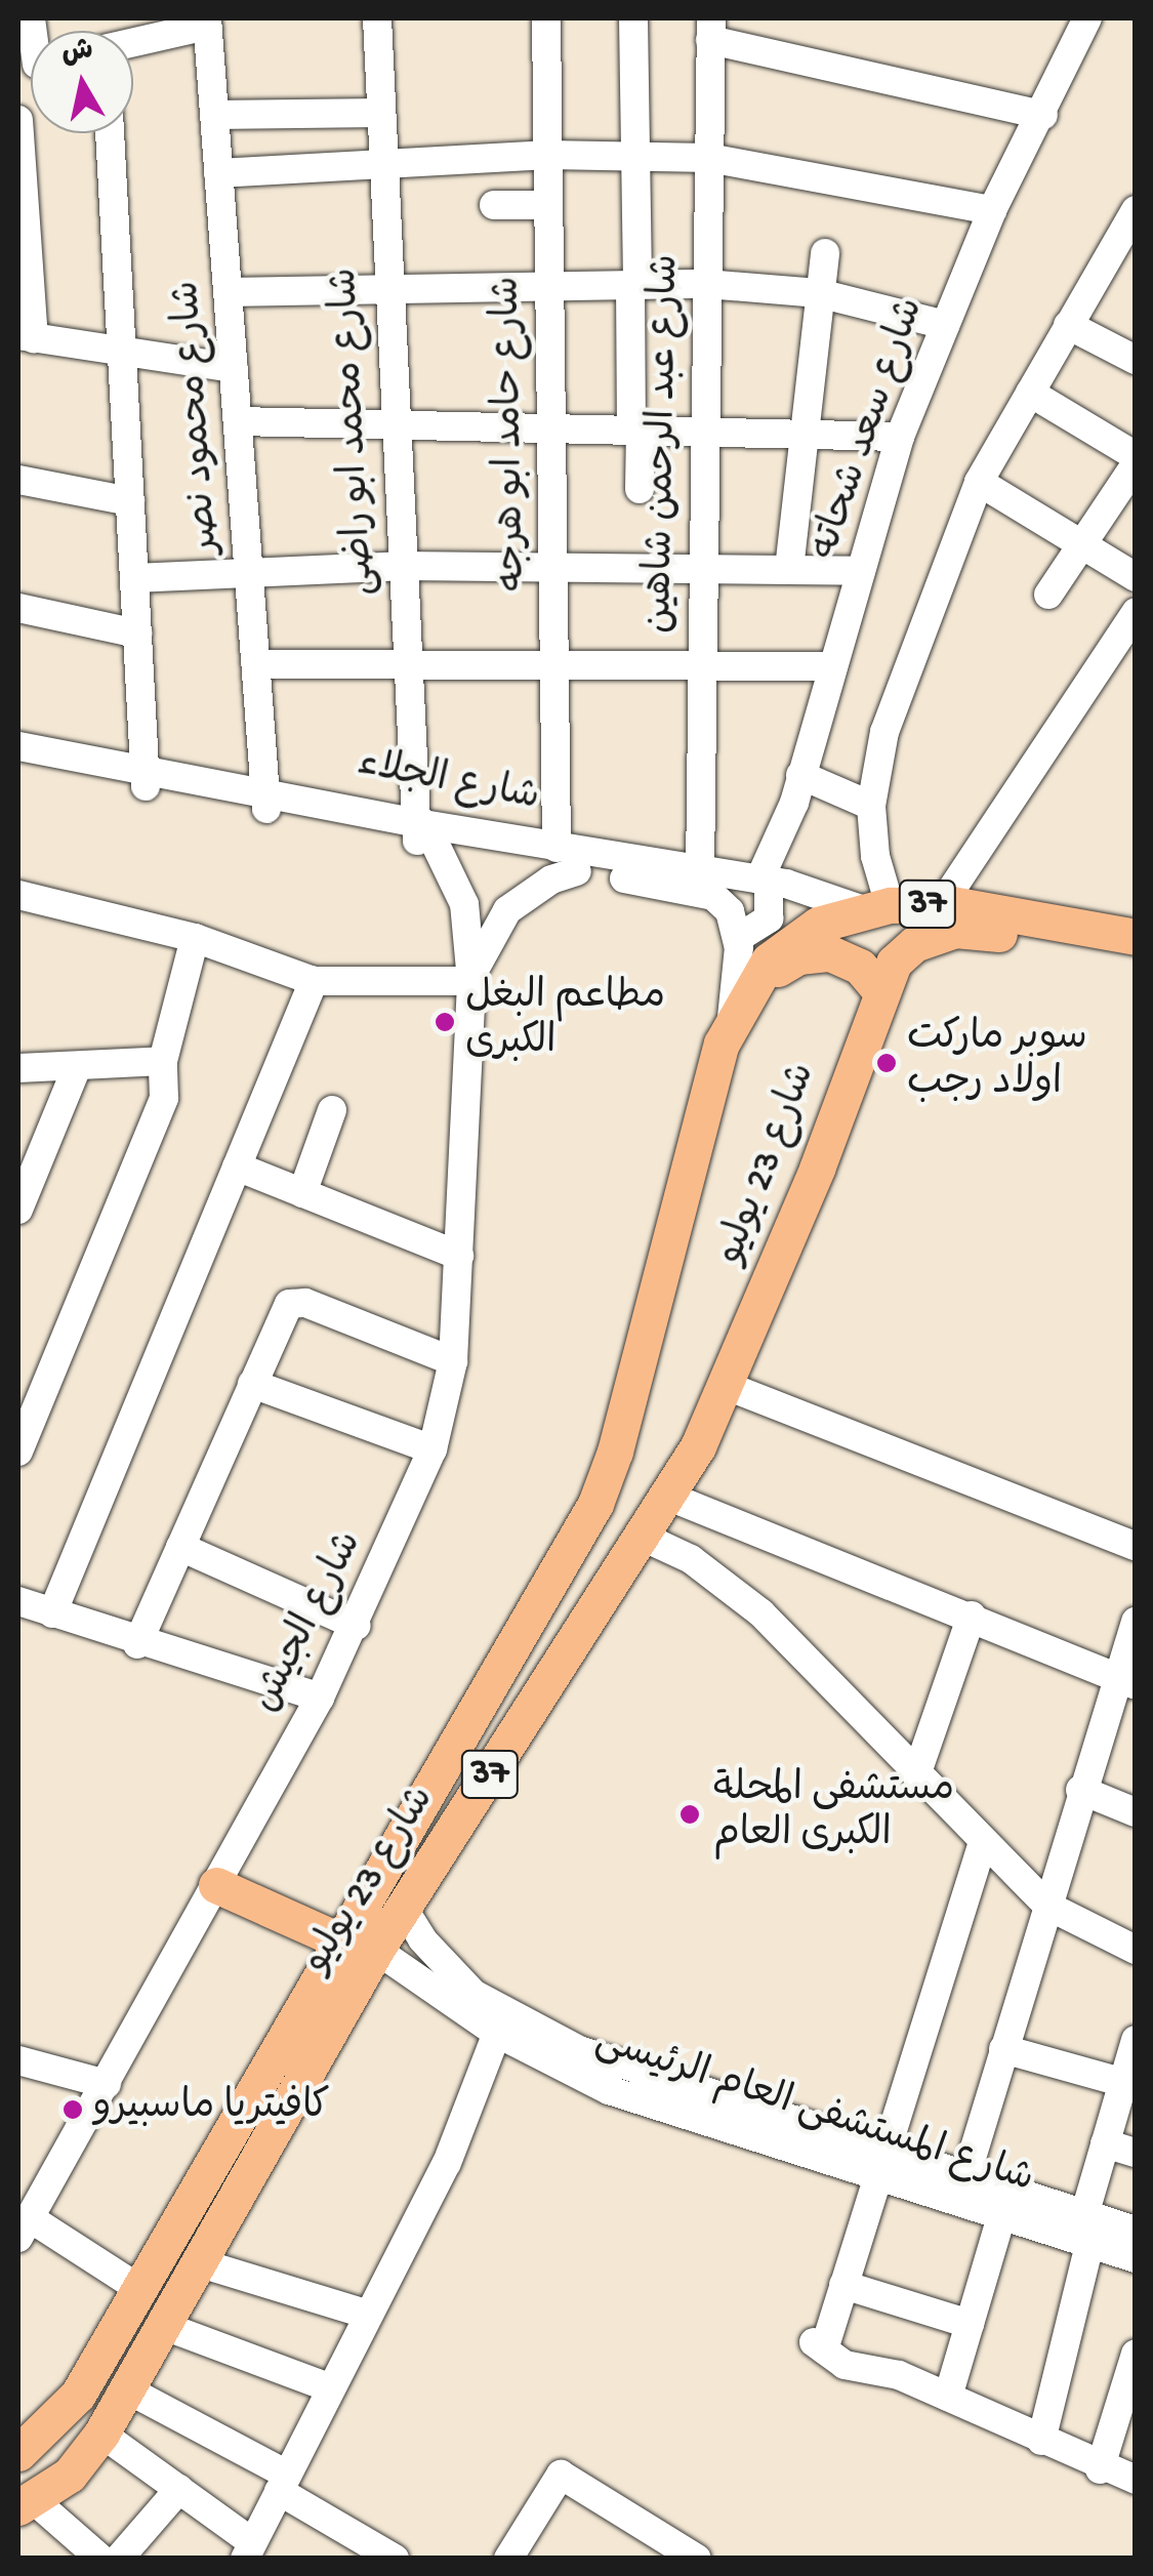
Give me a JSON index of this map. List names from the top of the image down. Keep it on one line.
{"streets":{"main road":["شارع الجلاء","37","شارع 23 يوليو"],"street":["شارع محمود نصر","شارع سعد شحاته","شارع محمد ابو راضى","شارع حامد ابو هرجه","شارع عبد الرحمن شاهين","شارع الجيش","شارع المستشفى العام الرئيسى"]},"crossings":[["شارع محمود نصر","شارع الجلاء"],["شارع سعد شحاته","شارع الجلاء"],["شارع محمد ابو راضى","شارع الجلاء"],["شارع محمد ابو راضى","شارع الجيش"],["شارع حامد ابو هرجه","شارع الجلاء"],["شارع عبد الرحمن شاهين","شارع الجلاء"],["شارع الجلاء","شارع 23 يوليو"],["شارع الجلاء","شارع الجيش"],["37","شارع 23 يوليو"],["شارع 23 يوليو","شارع المستشفى العام الرئيسى"]],"places":["مطاعم البغل الكبرى","سوبر ماركت اولاد رجب","مستشفى المحلة الكبرى العام","كافيتريا ماسبيرو"],"north":"top"}
